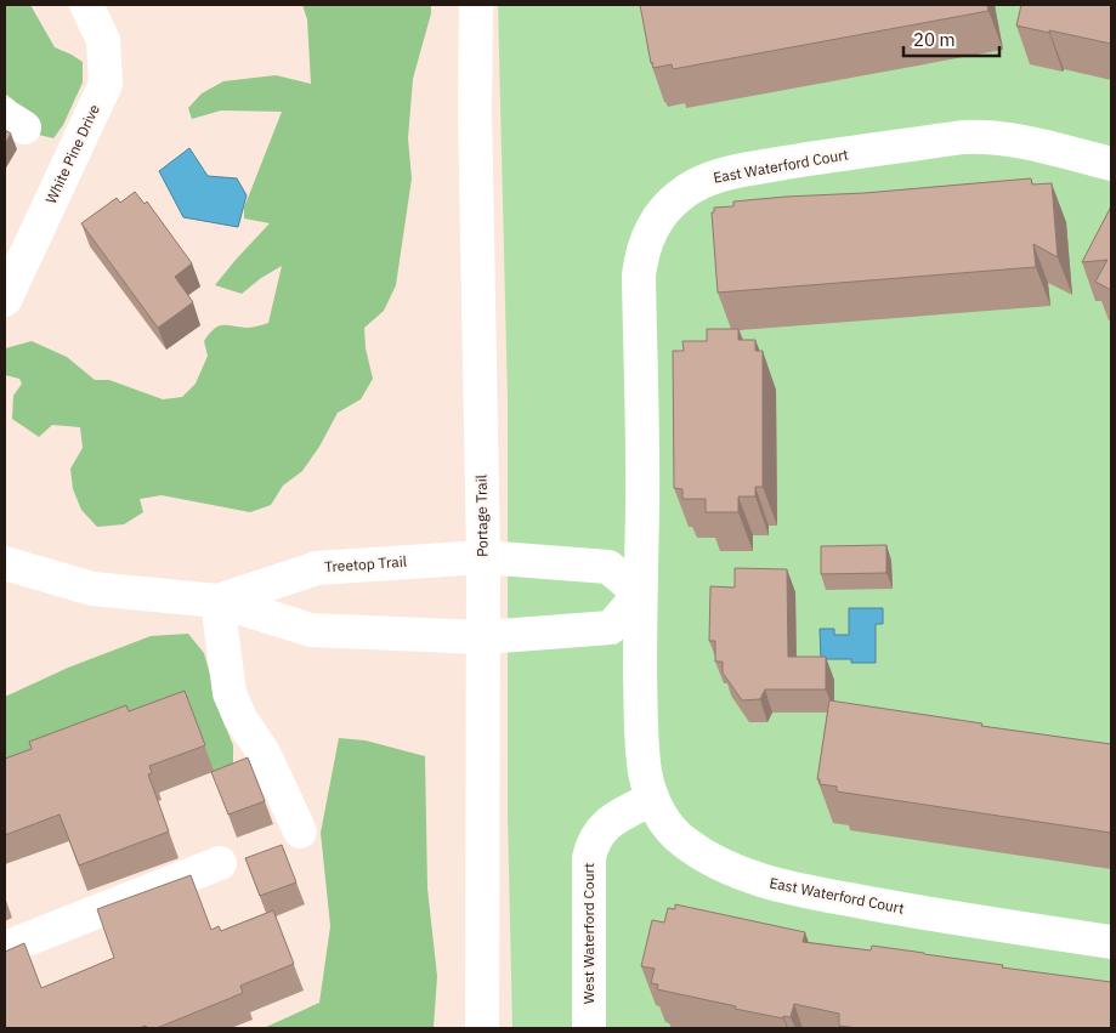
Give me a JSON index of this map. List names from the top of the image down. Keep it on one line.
{"streets":{"street":["White Pine Drive","East Waterford Court","Portage Trail","Treetop Trail","West Waterford Court"]},"crossings":[["East Waterford Court","West Waterford Court"],["Portage Trail","Treetop Trail"]],"scale_bar":"20 m"}
